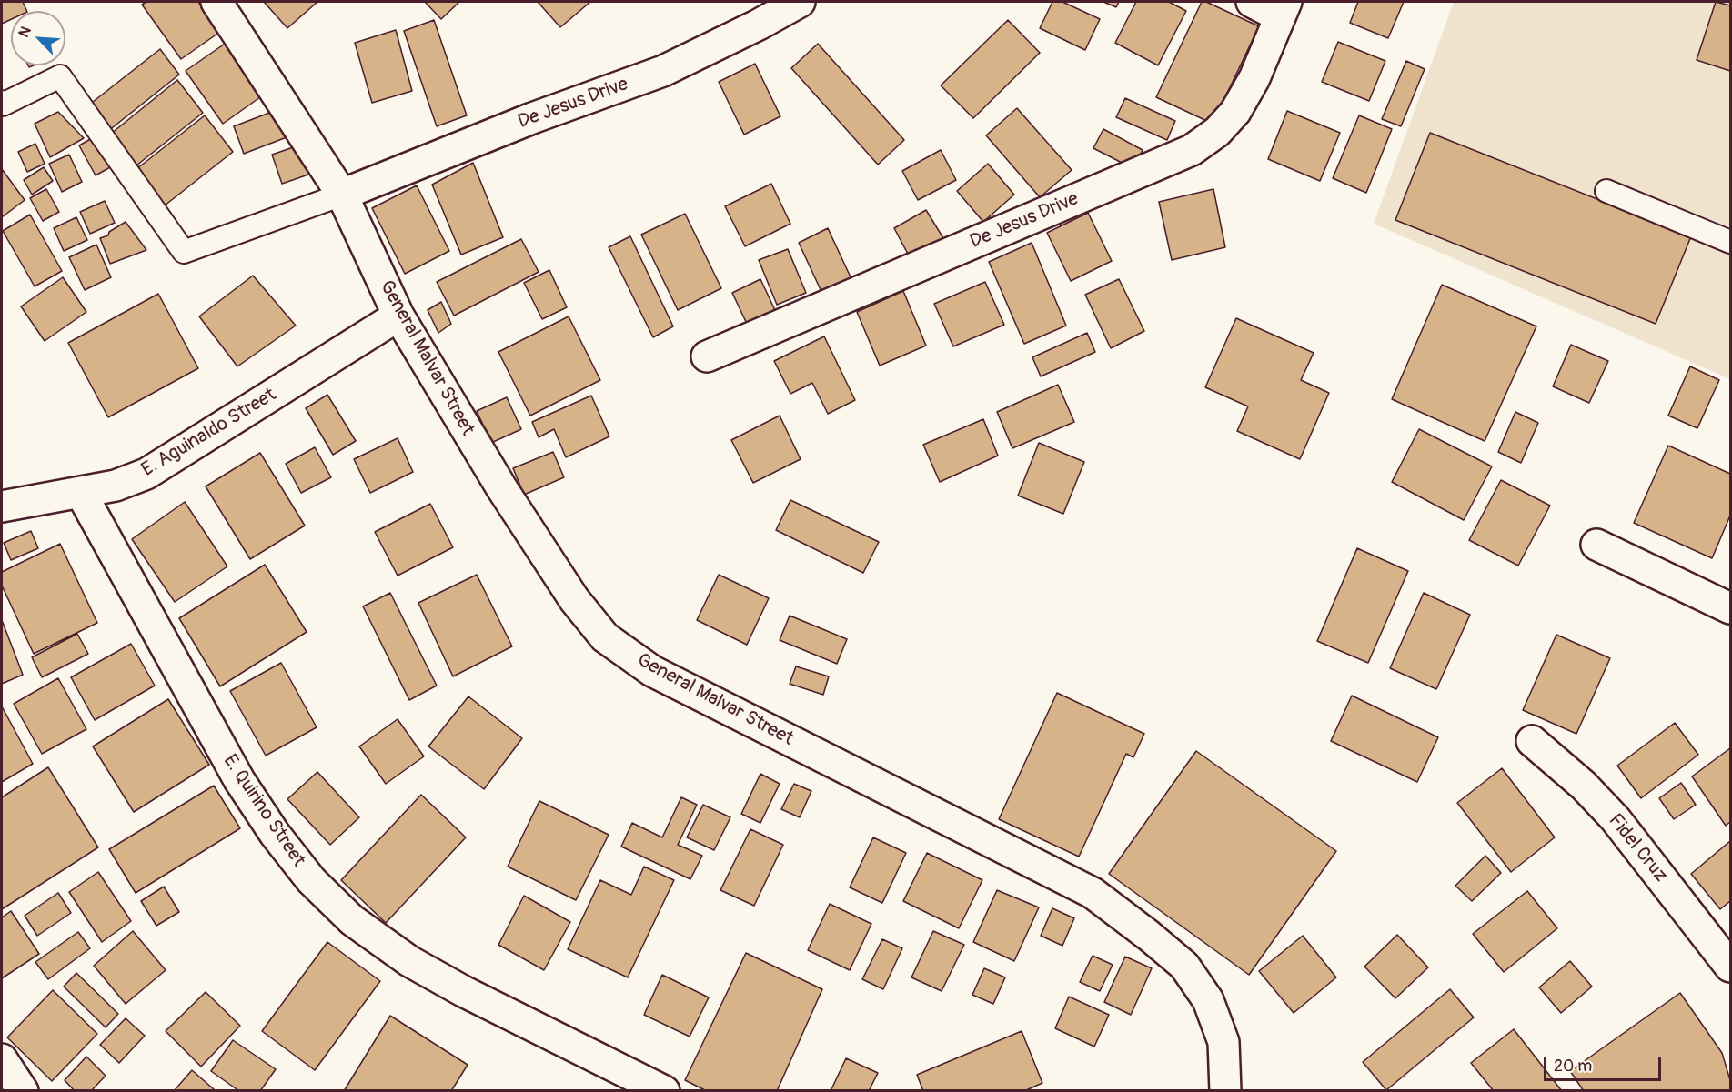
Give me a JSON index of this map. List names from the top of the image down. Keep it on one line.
{"streets":{"street":["De Jesus Drive","General Malvar Street","E. Aguinaldo Street","E. Quirino Street","Fidel Cruz"]},"crossings":[["De Jesus Drive","General Malvar Street"],["General Malvar Street","E. Aguinaldo Street"],["E. Aguinaldo Street","E. Quirino Street"]],"scale_bar":"20 m","north":"top left"}
